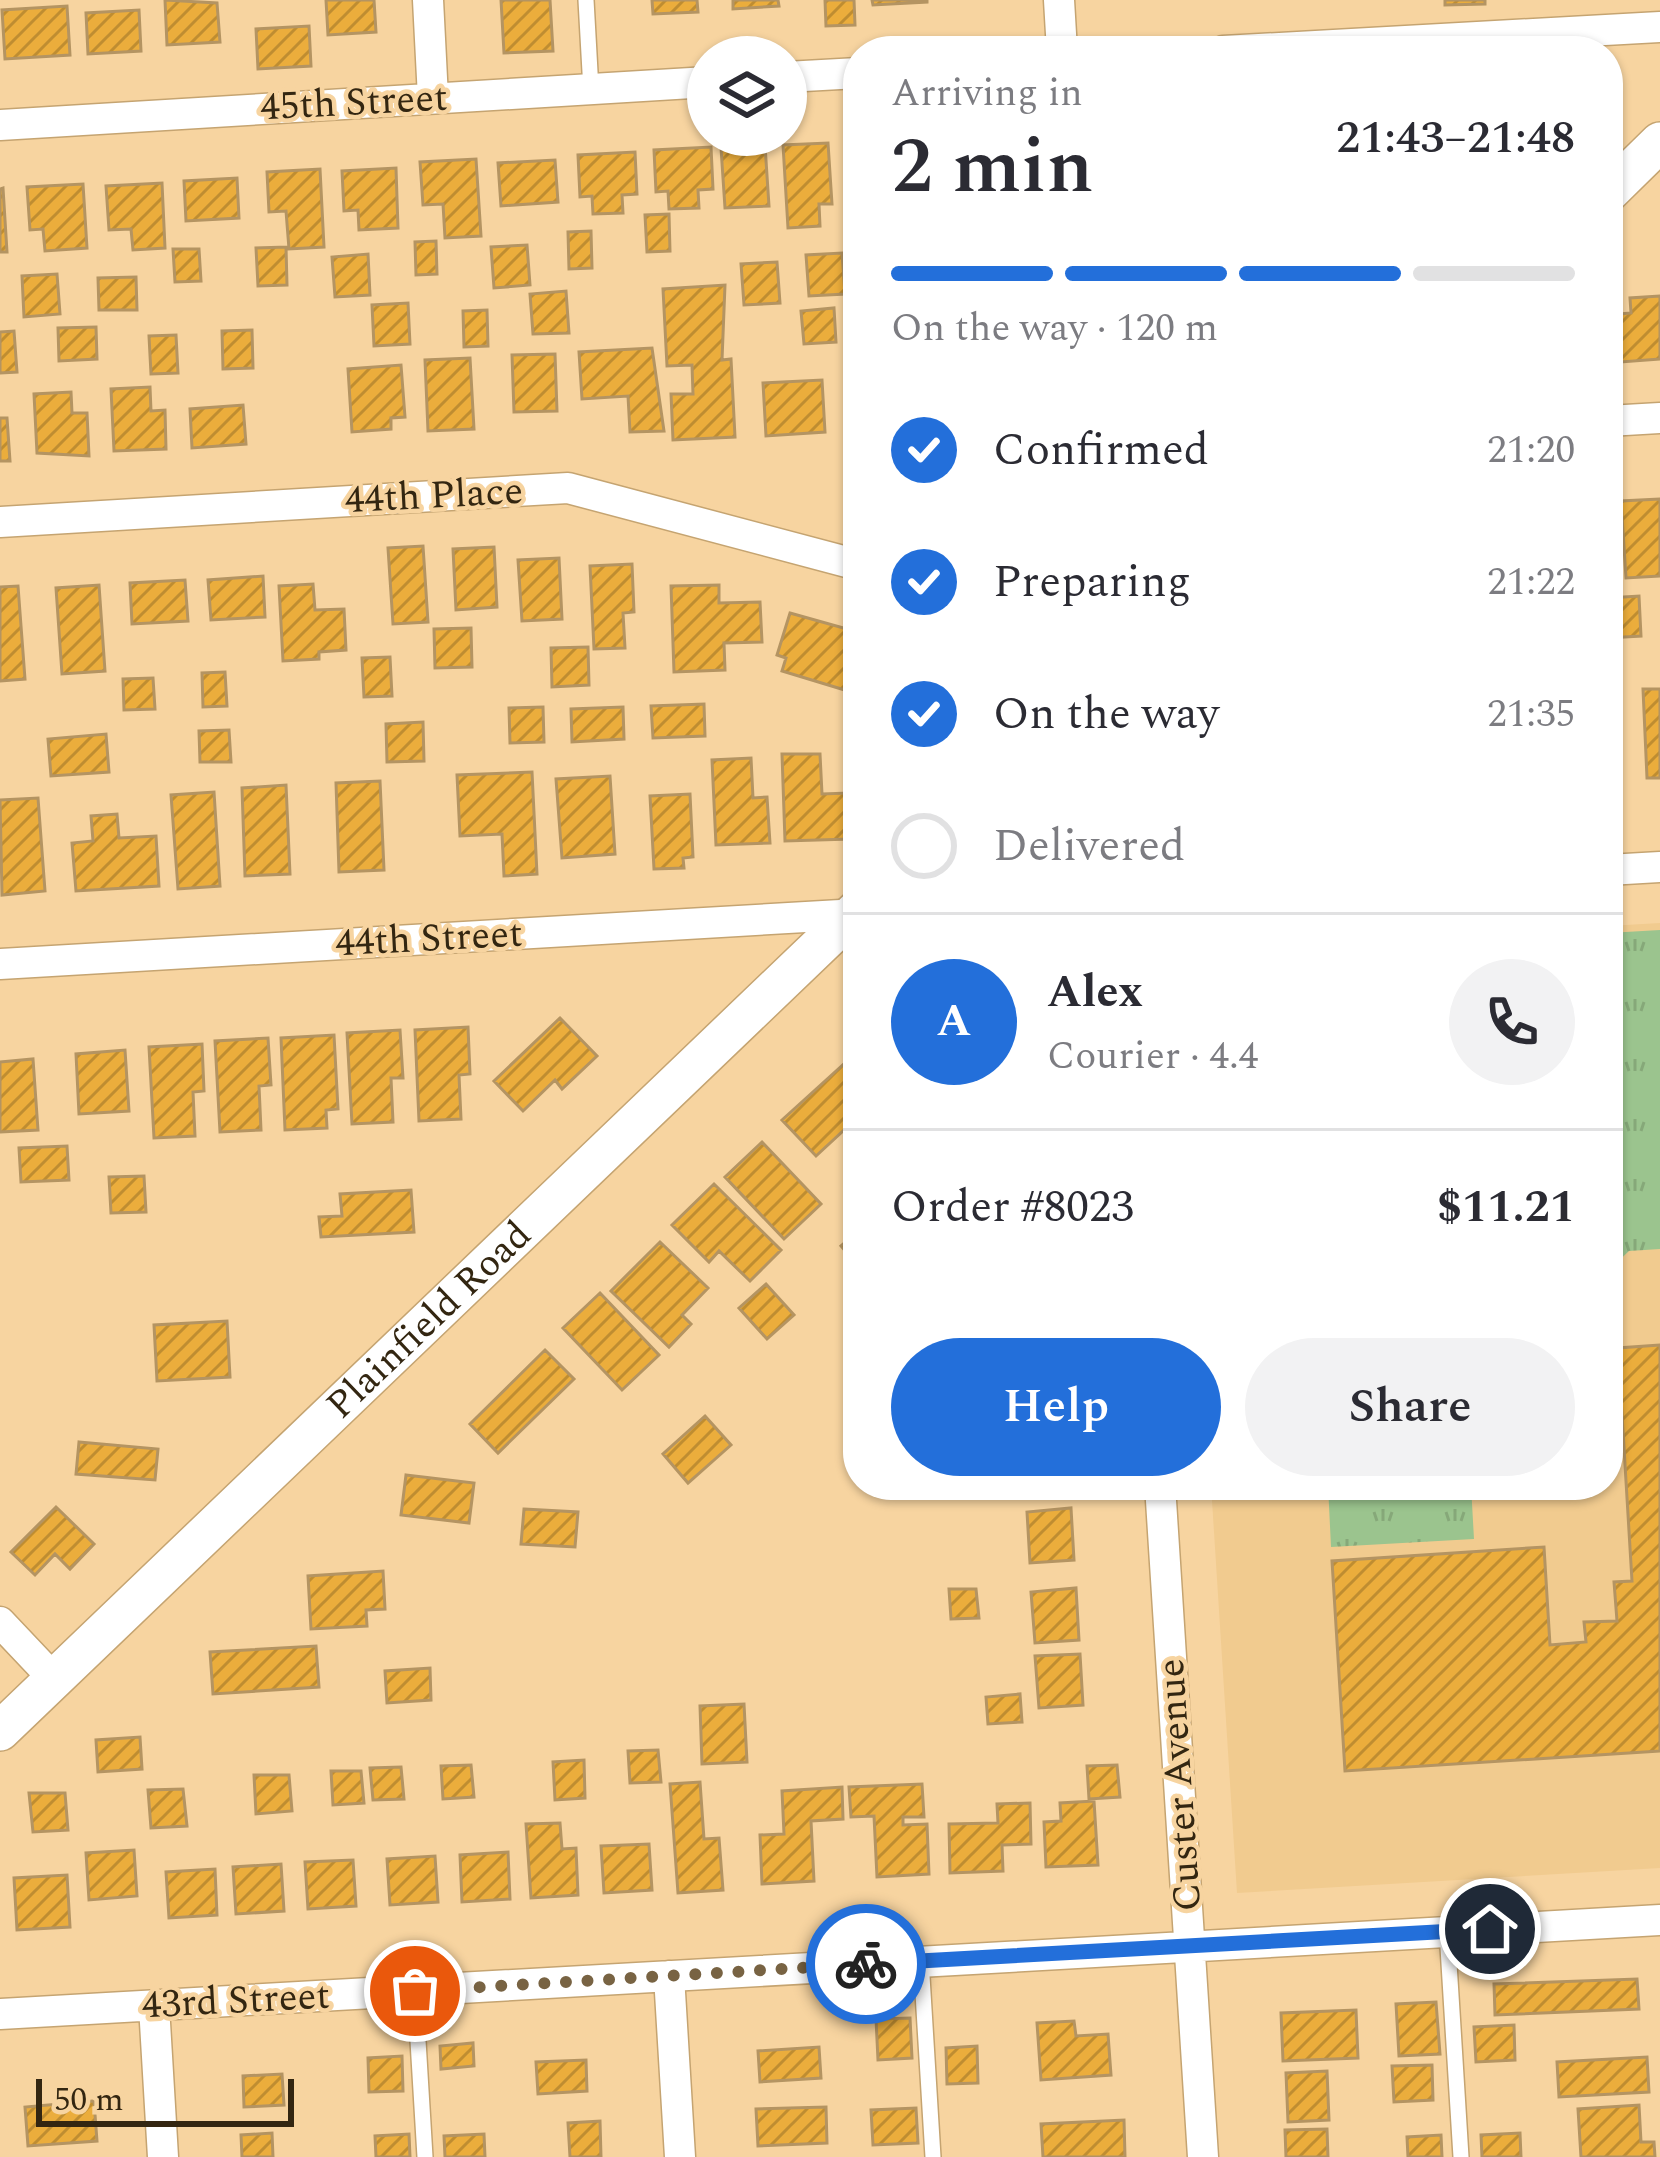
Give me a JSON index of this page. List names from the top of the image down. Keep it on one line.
{"streets":{"street":["45th Street","44th Place","44th Street","Plainfield Road","Custer Avenue","43rd Street"]},"crossings":[["Custer Avenue","43rd Street"]],"scale_bar":"50 m","page":{"heading":["2 min","Arriving in","21:43–21:48"],"panel":["Alex","Courier · 4.4","Order #8023","$11.21"],"bar":"On the way · 120 m","list":[["Confirmed","21:20"],["Preparing","21:22"],["On the way","21:35"],"Delivered"],"round":"A","buttons":["Help","Share"],"scale":"50 m"}}
